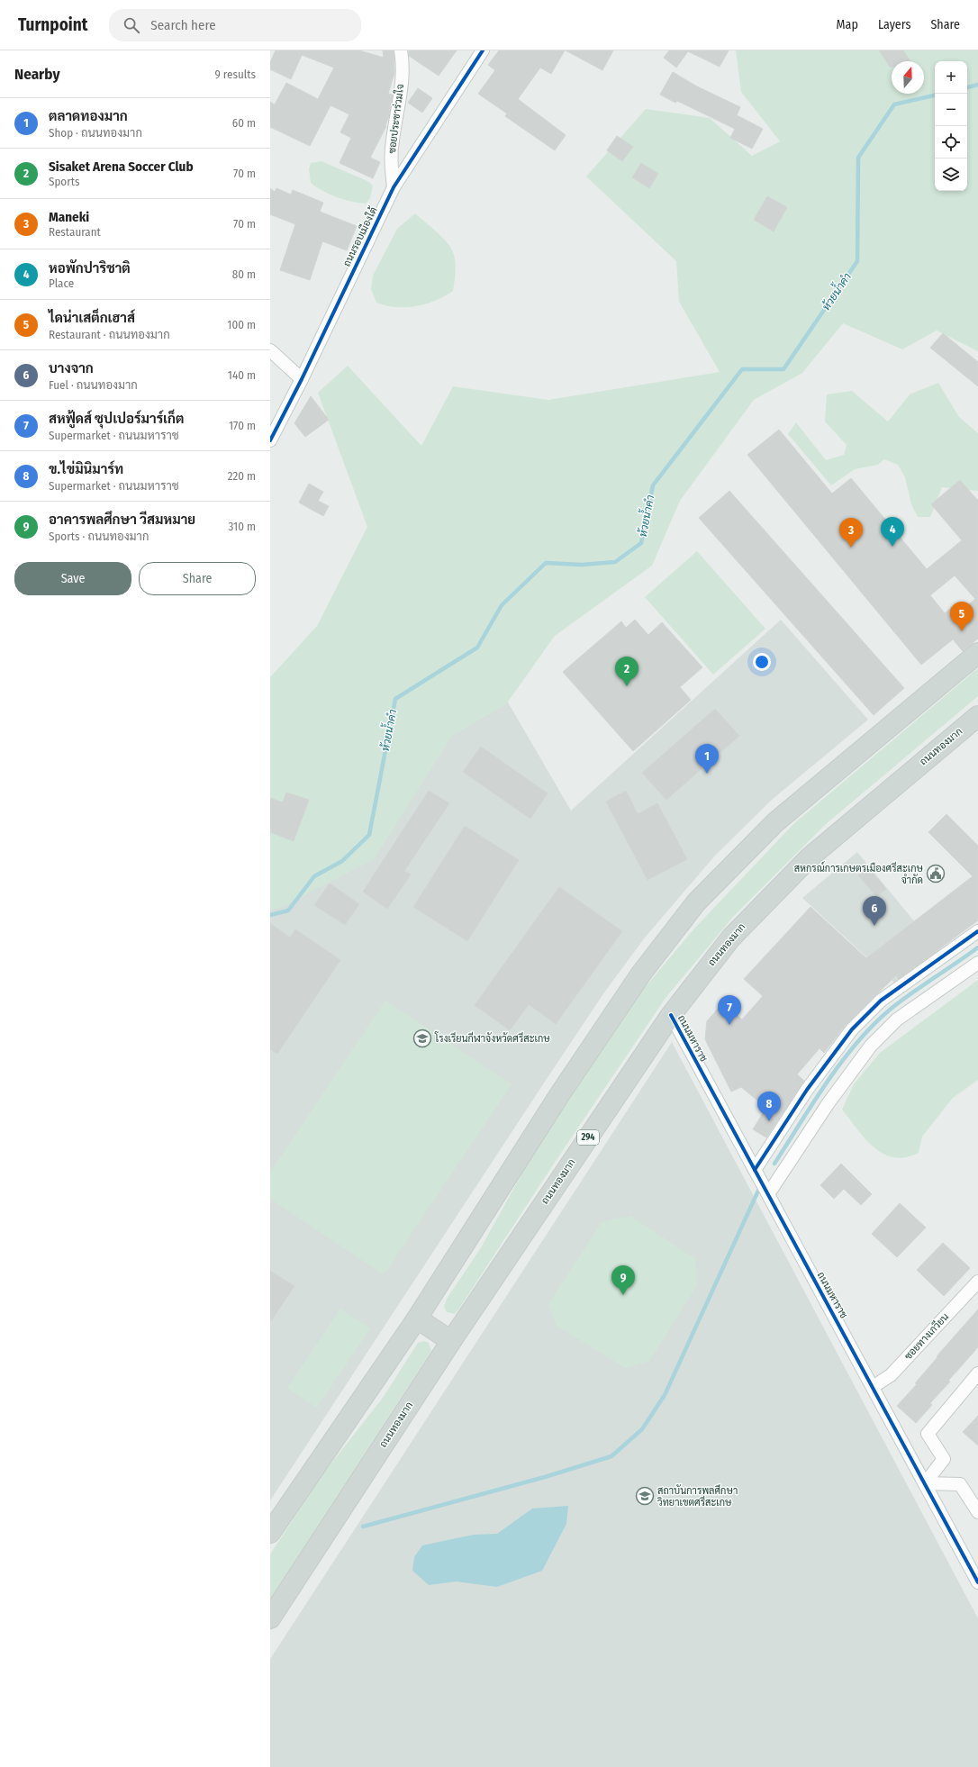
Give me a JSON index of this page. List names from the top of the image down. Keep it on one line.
{"streets":{"main road":["ถนนทองมาก","294"],"street":["ซอยประชาร่วมใจ","ถนนรอบเมืองใต้","ถนนมหาราช","ซอยทางเกวียน"]},"crossings":[["ซอยประชาร่วมใจ","ถนนรอบเมืองใต้"],["ถนนทองมาก","ถนนมหาราช"],["ถนนมหาราช","ซอยทางเกวียน"]],"water":["ห้วยน้ำคำ"],"places":{"public building":["สหกรณ์การเกษตรเมืองศรีสะเกษ จำกัด"],"school or university":["โรงเรียนกีฬาจังหวัดศรีสะเกษ","สถาบันการพลศึกษา วิทยาเขตศรีสะเกษ"]},"north":"top","page":{"header":"Turnpoint","search":"Search here","nav":["Map","Layers","Share"],"heading":["Nearby","9 results"],"map_buttons":["+","−"],"list":[{"mark":"1","name":"ตลาดทองมาก","note":"Shop · ถนนทองมาก","value":"60 m"},{"mark":"2","name":"Sisaket Arena Soccer Club","note":"Sports","value":"70 m"},{"mark":"3","name":"Maneki","note":"Restaurant","value":"70 m"},{"mark":"4","name":"หอพักปาริชาติ","note":"Place","value":"80 m"},{"mark":"5","name":"ไดน่าเสต็กเฮาส์","note":"Restaurant · ถนนทองมาก","value":"100 m"},{"mark":"6","name":"บางจาก","note":"Fuel · ถนนทองมาก","value":"140 m"},{"mark":"7","name":"สหฟู้ดส์ ซุปเปอร์มาร์เก็ต","note":"Supermarket · ถนนมหาราช","value":"170 m"},{"mark":"8","name":"ข.ไข่มินิมาร์ท","note":"Supermarket · ถนนมหาราช","value":"220 m"},{"mark":"9","name":"อาคารพลศึกษา วีสมหมาย","note":"Sports · ถนนทองมาก","value":"310 m"}],"pins":["4","3","5","2","1","6","7","8","9"],"buttons":["Save","Share"]}}
